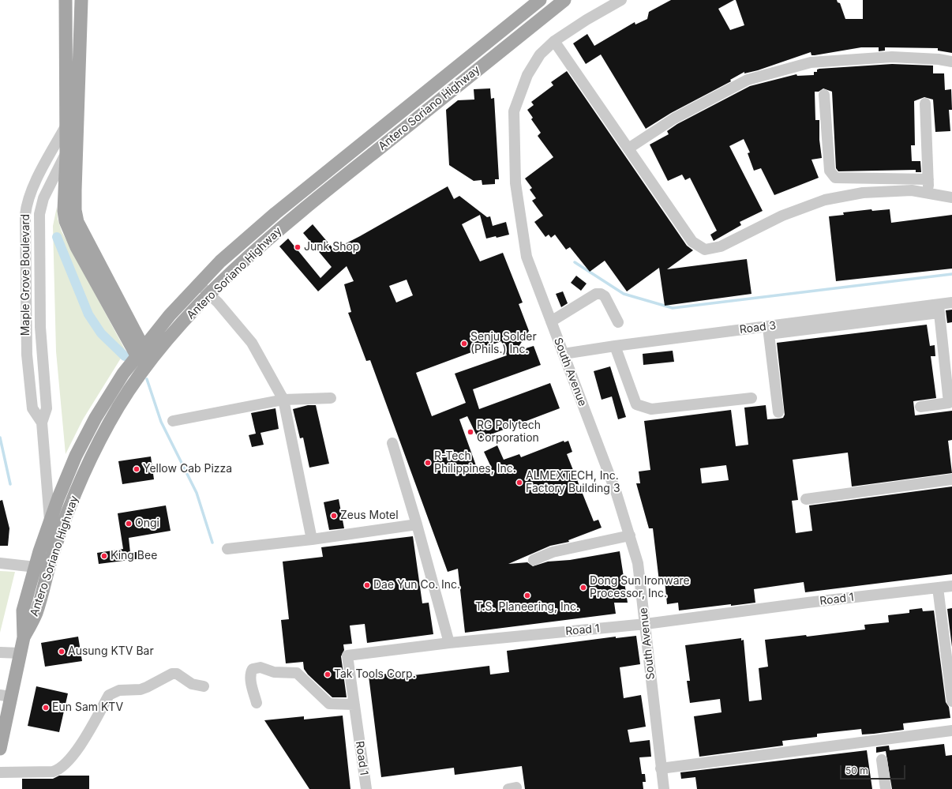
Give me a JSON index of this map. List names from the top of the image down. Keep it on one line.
{"streets":{"main road":["Antero Soriano Highway","Maple Grove Boulevard"],"street":["Road 3","South Avenue","Road 1"]},"crossings":[["Antero Soriano Highway","Maple Grove Boulevard"],["Road 3","South Avenue"],["South Avenue","Road 1"]],"places":["Junk Shop","Senju Solder (Phils.) Inc.","RG Polytech Corporation","R-Tech Philippines, Inc.","Yellow Cab Pizza","ALMEXTECH, Inc. Factory Building 3","Zeus Motel","Ongi","King Bee","Dae Yun Co. Inc.","Dong Sun Ironware Processor, Inc.","T.S. Planeering, Inc.","Ausung KTV Bar","Tak Tools Corp.","Eun Sam KTV"],"scale_bar":"50 m"}
